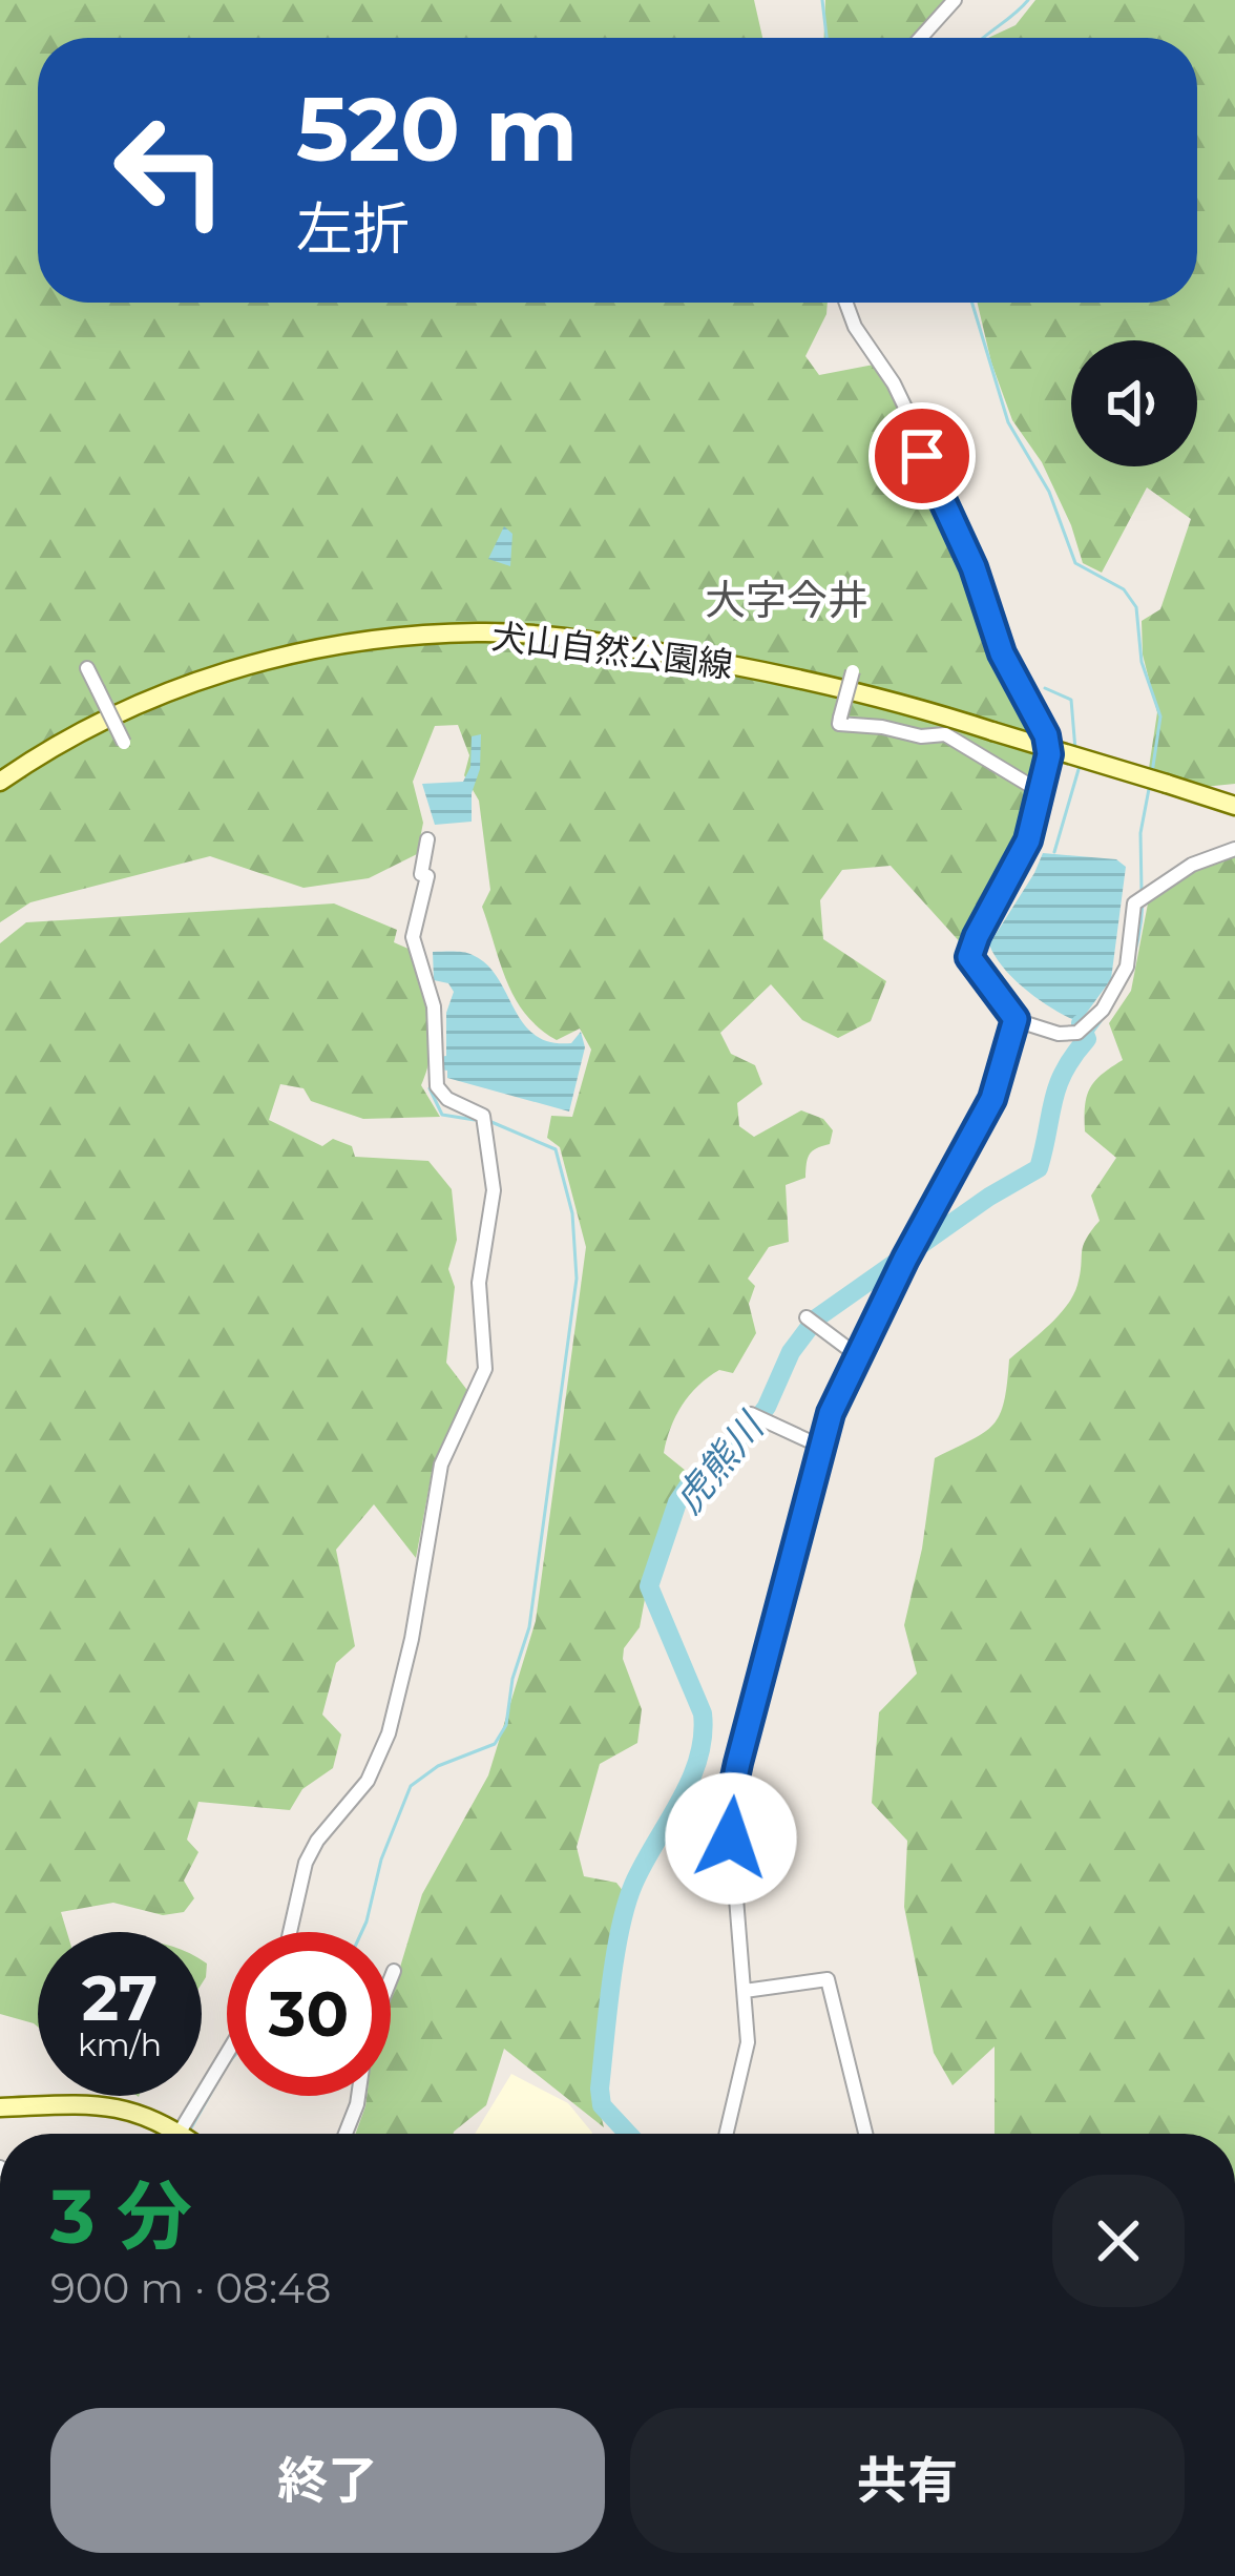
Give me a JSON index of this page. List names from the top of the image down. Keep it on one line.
{"streets":{"main road":["犬山自然公園線"]},"districts":["大字今井"],"water":["虎熊川"],"page":{"turn":["520 m","左折"],"speed":"27 km/h","limit":"30","heading":["3 分","900 m · 08:48"],"buttons":["終了","共有"]}}
